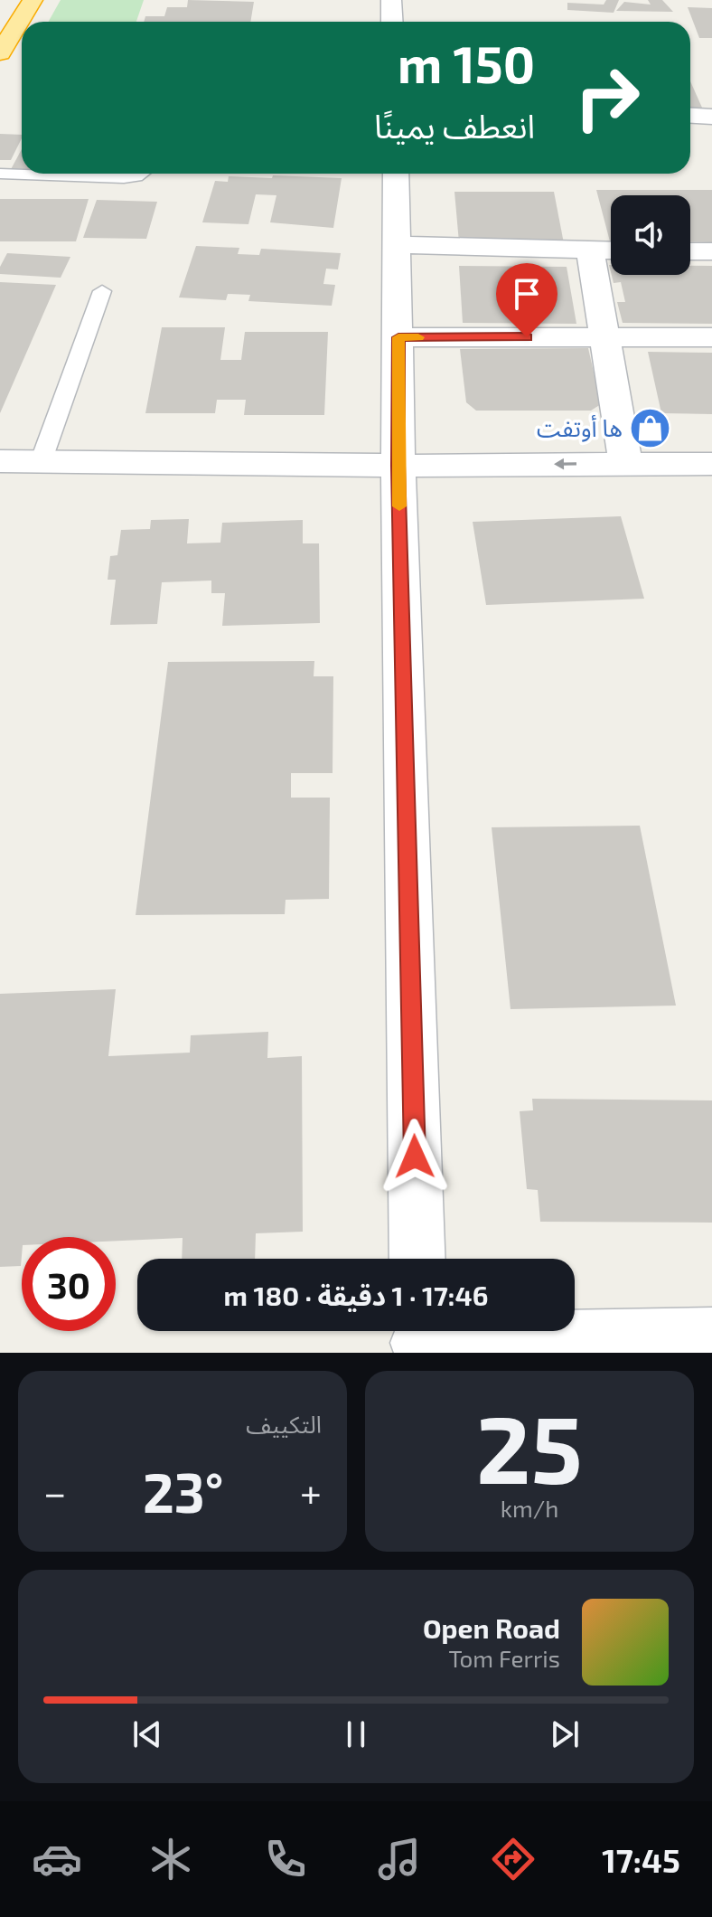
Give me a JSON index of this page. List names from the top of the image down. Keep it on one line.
{"places":{"shop":["ها أوتفت"]},"page":{"turn":["150 m","انعطف يمينًا"],"limit":"30","trip":"17:46 · 1 دقيقة · 180 m","tile":[["25","km/h"],"التكييف"],"heat":["−","23°","+"],"song":["Open Road","Tom Ferris"],"tabs":"17:45"}}
